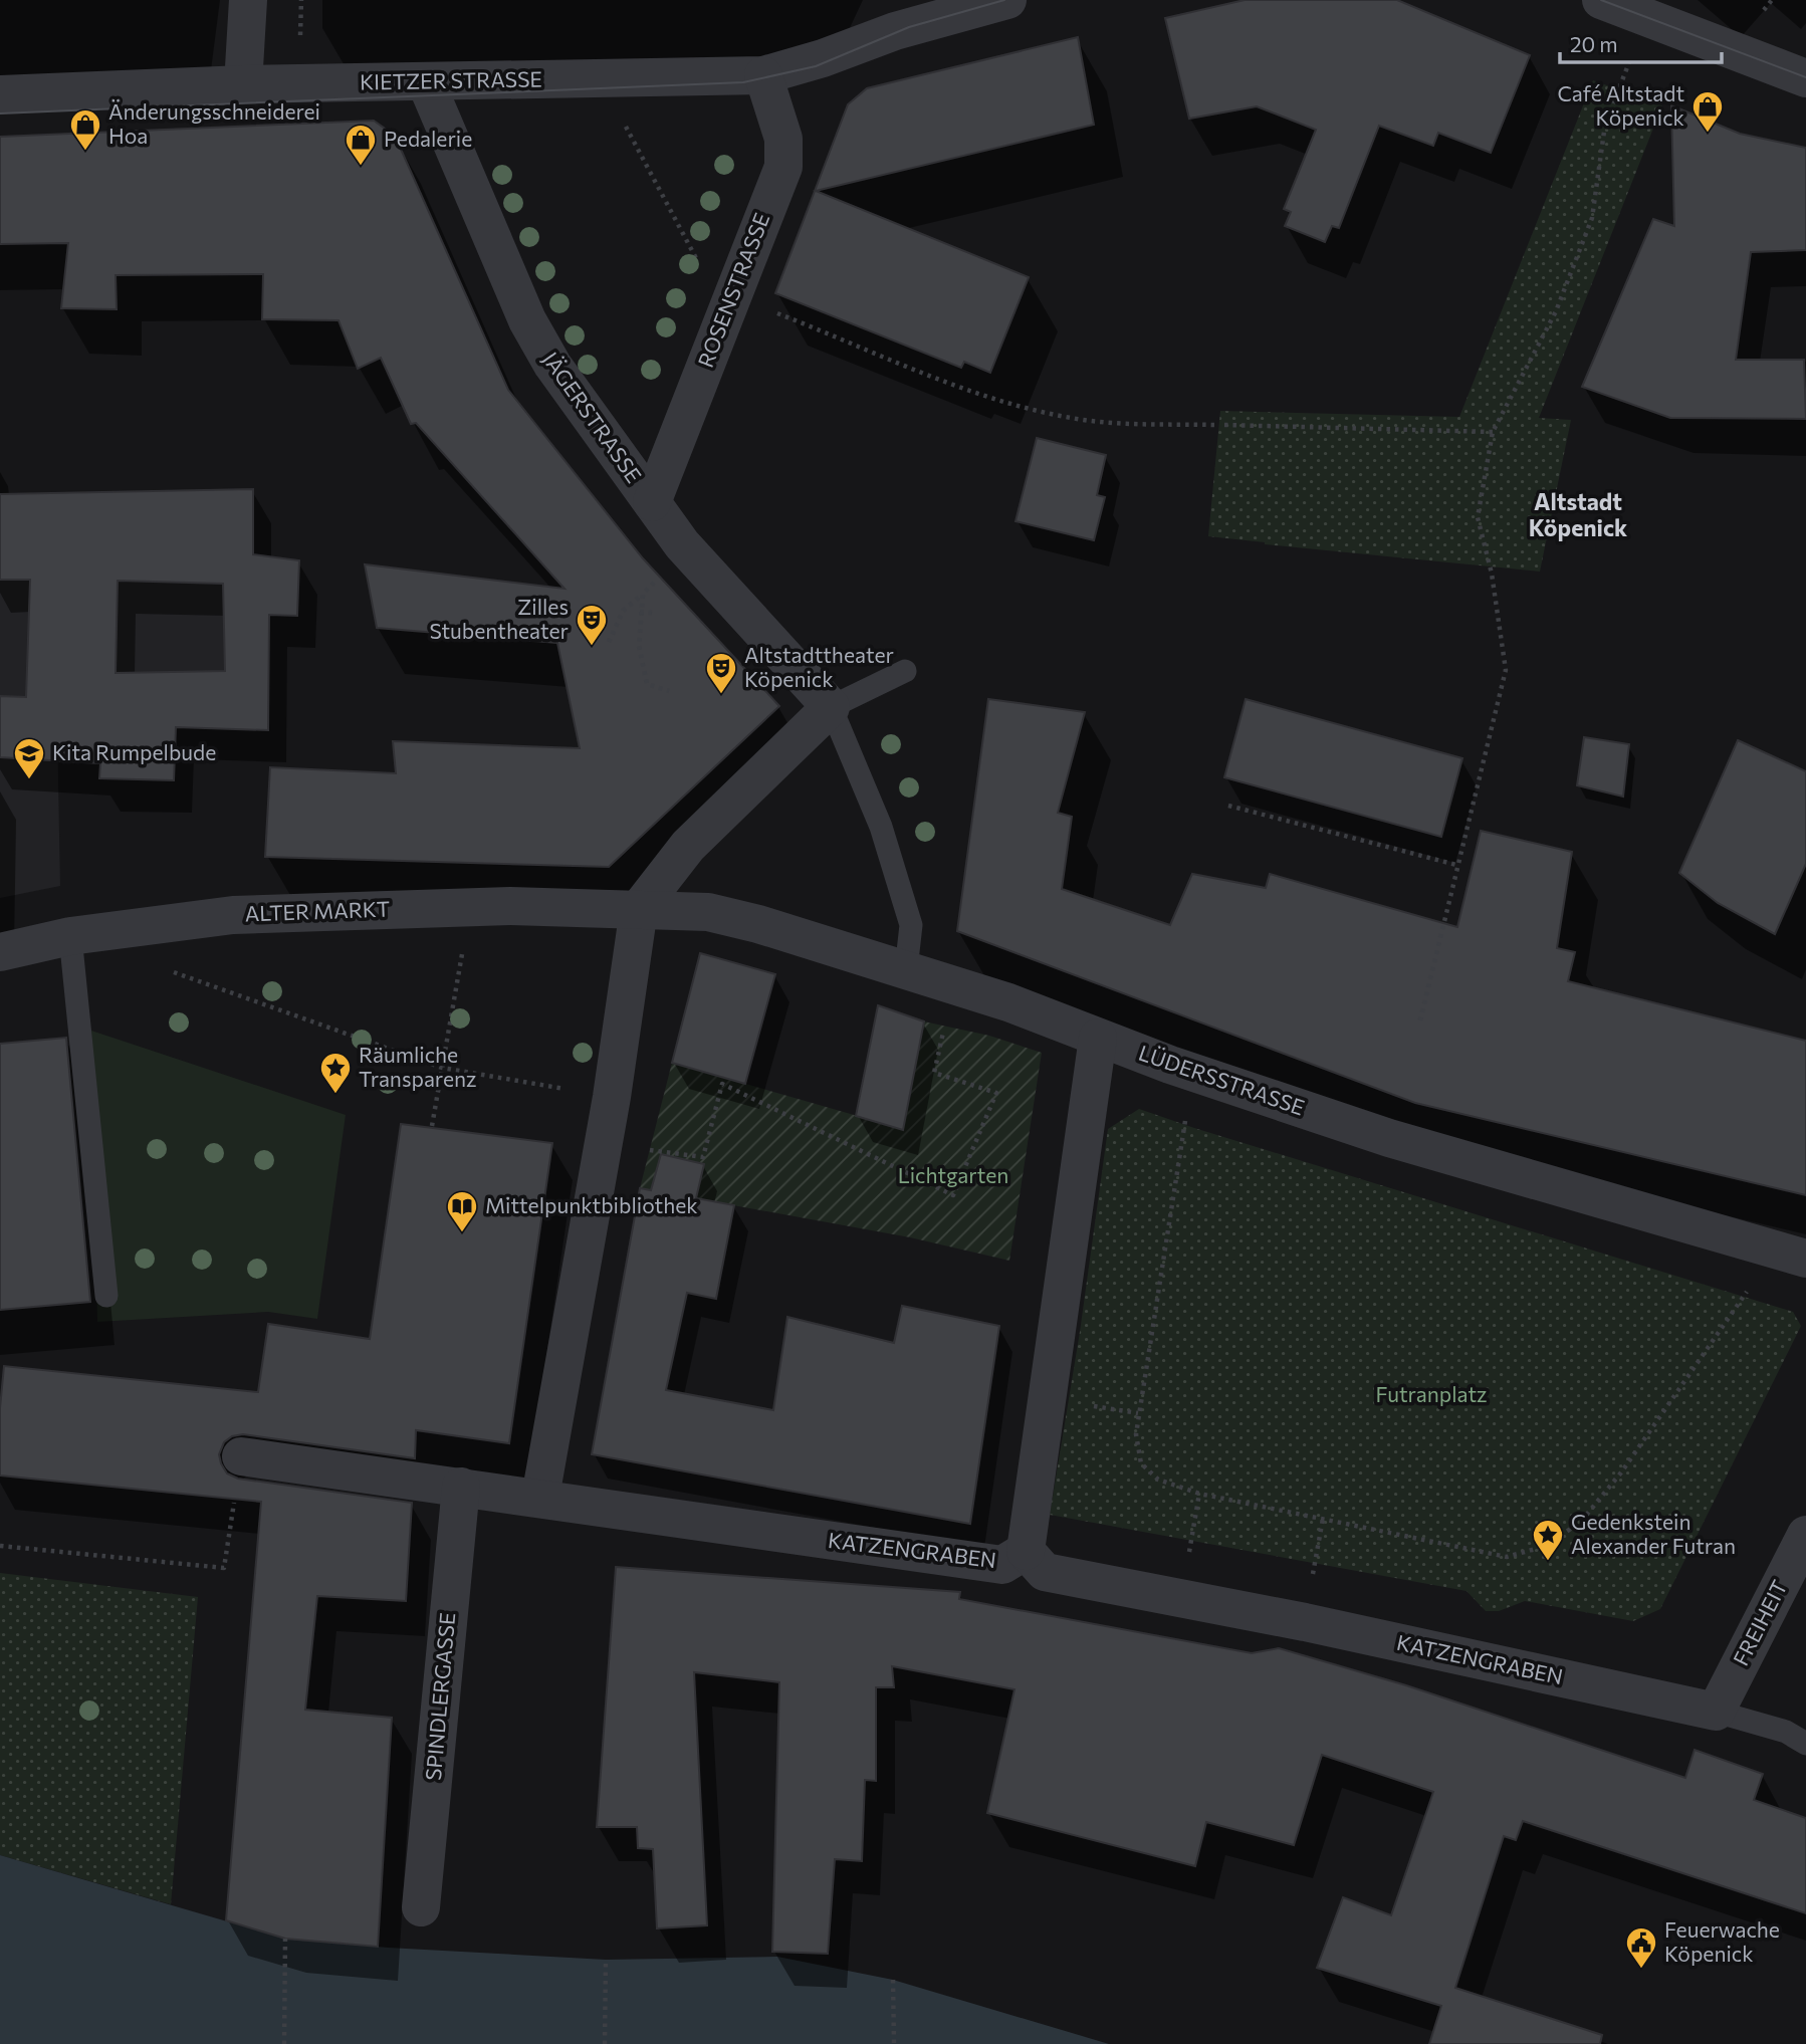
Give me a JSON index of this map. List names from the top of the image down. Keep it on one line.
{"streets":{"street":["KIETZER STRASSE","ROSENSTRASSE","JÄGERSTRASSE","ALTER MARKT","LÜDERSSTRASSE","KATZENGRABEN","FREIHEIT","SPINDLERGASSE"]},"crossings":[["KIETZER STRASSE","ROSENSTRASSE"],["KIETZER STRASSE","JÄGERSTRASSE"],["ROSENSTRASSE","JÄGERSTRASSE"],["ALTER MARKT","LÜDERSSTRASSE"],["KATZENGRABEN","FREIHEIT"],["KATZENGRABEN","SPINDLERGASSE"]],"districts":["Altstadt Köpenick"],"parks":["Lichtgarten","Futranplatz"],"places":{"shop":["Café Altstadt Köpenick","Änderungsschneiderei Hoa","Pedalerie"],"theatre":["Zilles Stubentheater","Altstadttheater Köpenick"],"school or university":["Kita Rumpelbude"],"place":["Räumliche Transparenz","Gedenkstein Alexander Futran"],"library":["Mittelpunktbibliothek"],"public building":["Feuerwache Köpenick"]},"scale_bar":"20 m"}
